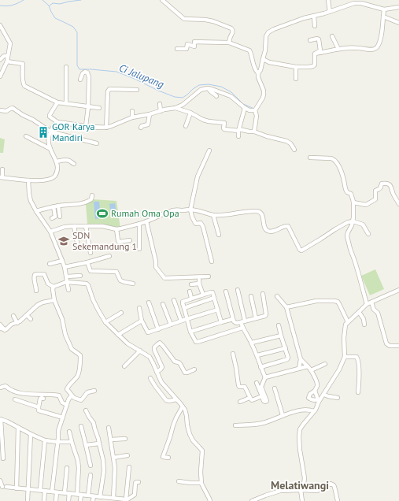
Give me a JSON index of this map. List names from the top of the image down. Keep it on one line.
{"districts":["Melatiwangi"],"water":["Ci Jalupang"],"places":{"building":["GOR Karya Mandiri"],"sports":["Rumah Oma Opa"],"school or university":["SDN Sekemandung 1"]}}
